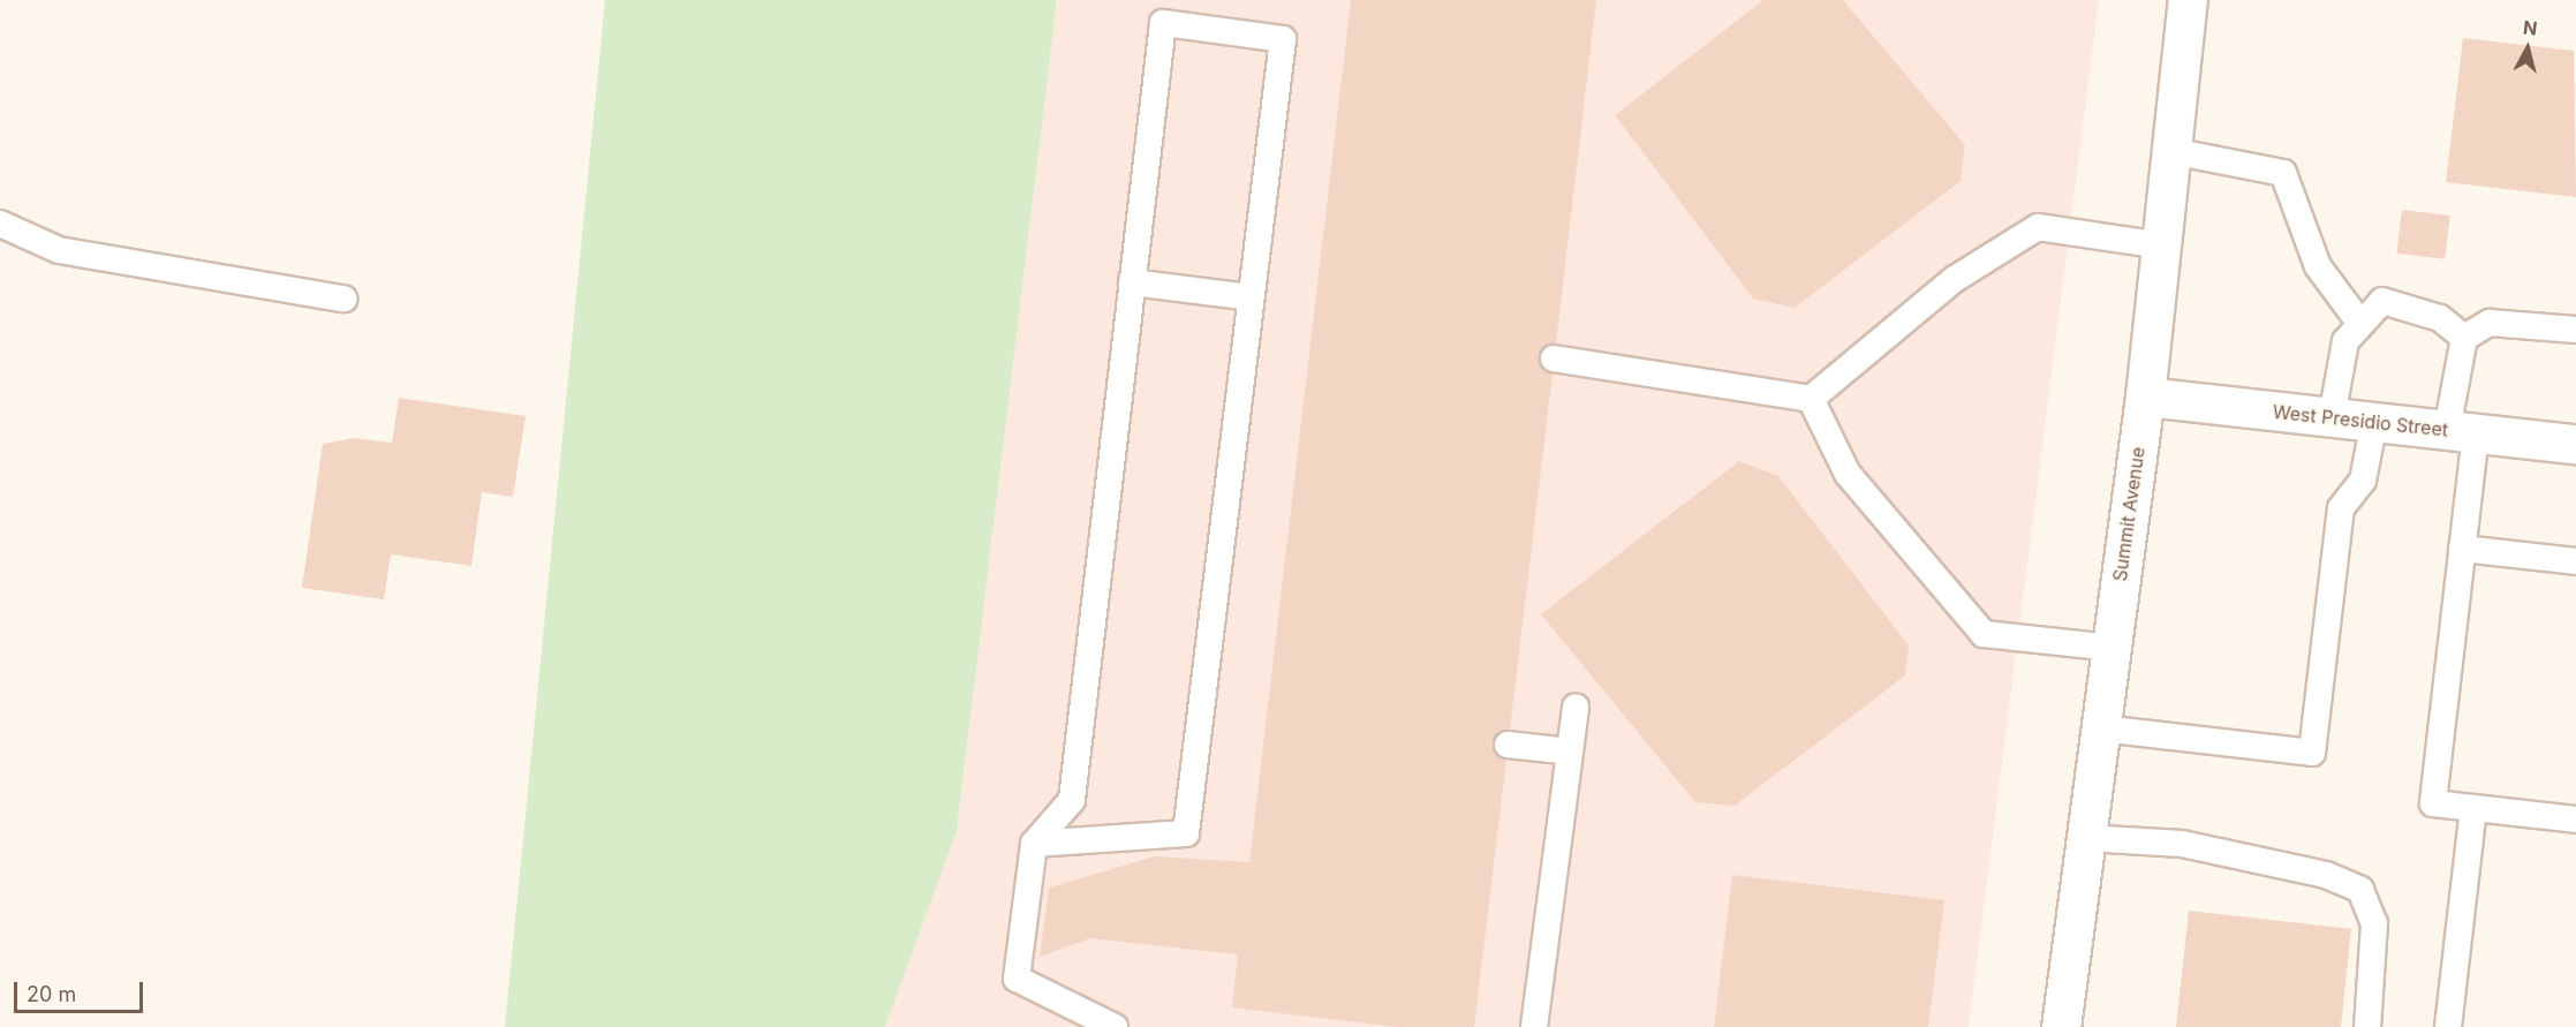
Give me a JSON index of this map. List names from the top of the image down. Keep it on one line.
{"streets":{"main road":["West Presidio Street","Summit Avenue"]},"crossings":[["West Presidio Street","Summit Avenue"]],"scale_bar":"20 m","north":"top"}
